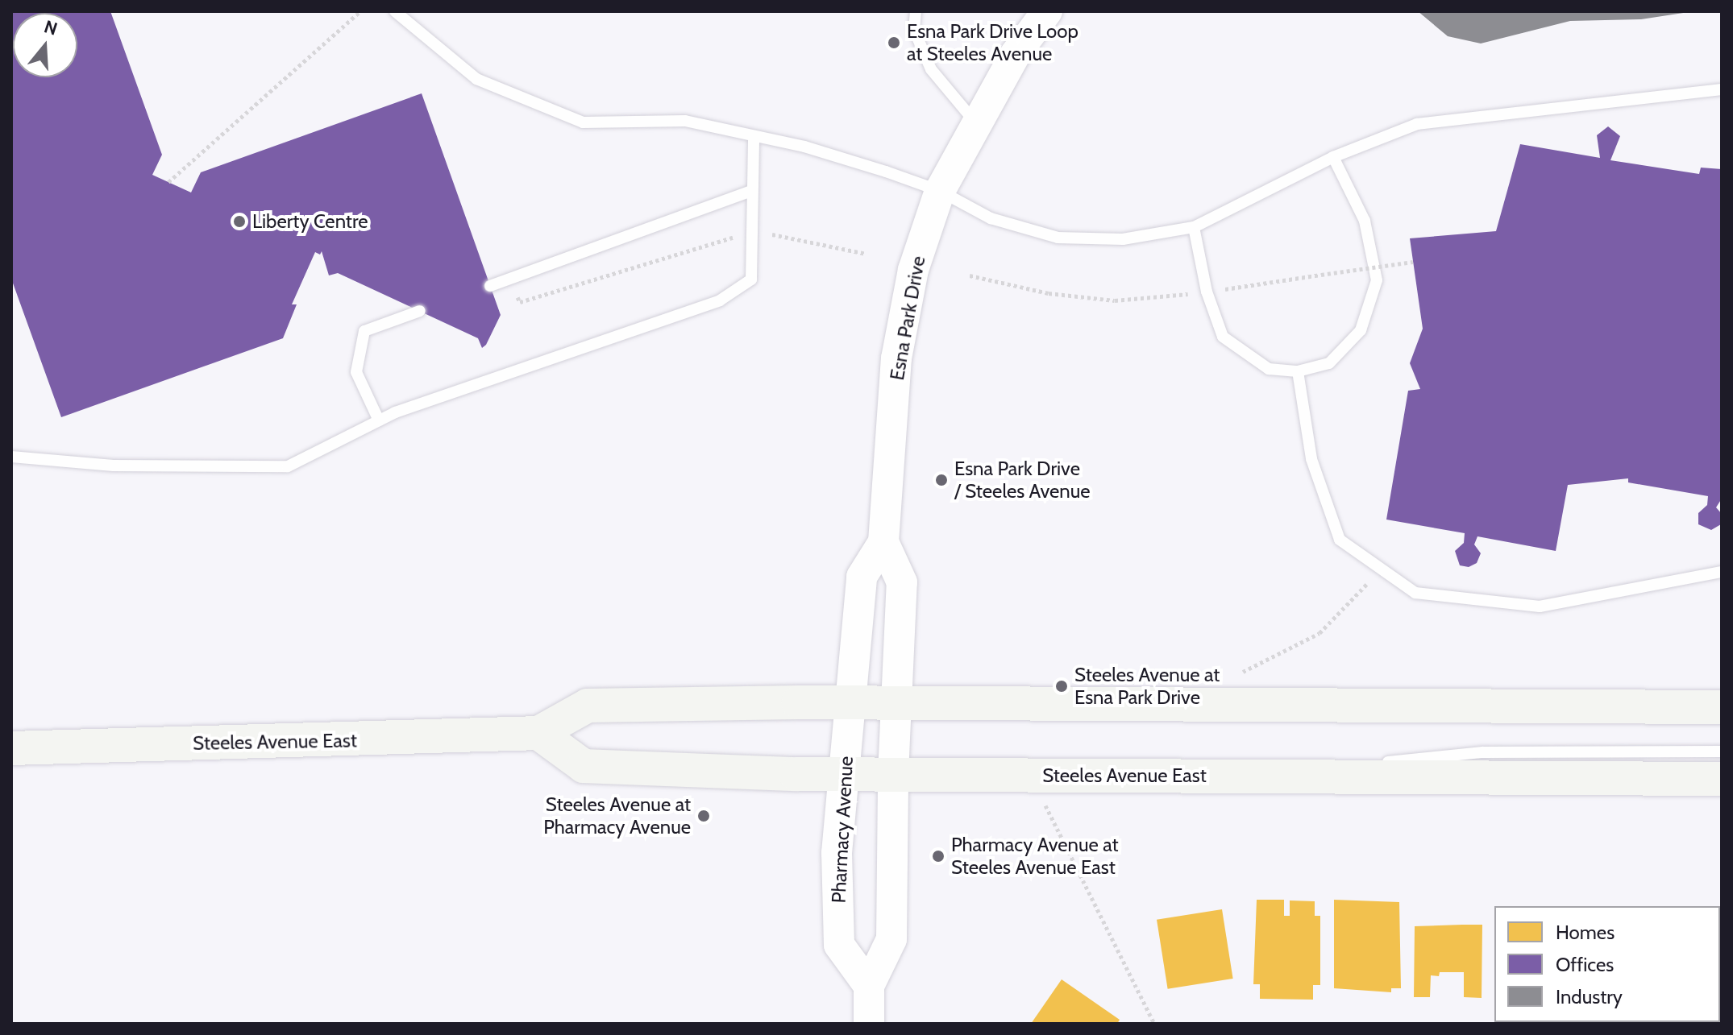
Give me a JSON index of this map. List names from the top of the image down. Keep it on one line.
{"streets":{"main road":["Steeles Avenue East"],"street":["Esna Park Drive","Pharmacy Avenue"]},"crossings":[["Esna Park Drive","Steeles Avenue East"],["Esna Park Drive","Pharmacy Avenue"],["Steeles Avenue East","Pharmacy Avenue"]],"places":["Esna Park Drive Loop at Steeles Avenue","Liberty Centre","Esna Park Drive / Steeles Avenue","Steeles Avenue at Esna Park Drive","Steeles Avenue at Pharmacy Avenue","Pharmacy Avenue at Steeles Avenue East"],"legend":["Homes","Offices","Industry"],"north":"top"}
